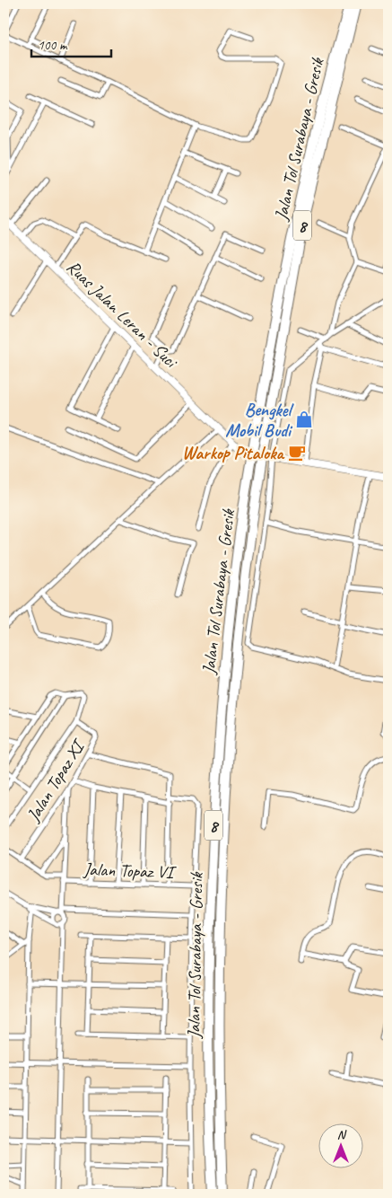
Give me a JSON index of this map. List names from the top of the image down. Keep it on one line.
{"streets":{"highway":["Jalan Tol Surabaya - Gresik","8"],"main road":["Ruas Jalan Leran - Suci"],"street":["Jalan Topaz XI","Jalan Topaz VI"]},"crossings":[["Jalan Tol Surabaya - Gresik","Ruas Jalan Leran - Suci"]],"places":{"shop":["Bengkel Mobil Budi"],"cafe":["Warkop Pitaloka"]},"scale_bar":"100 m","north":"top"}
